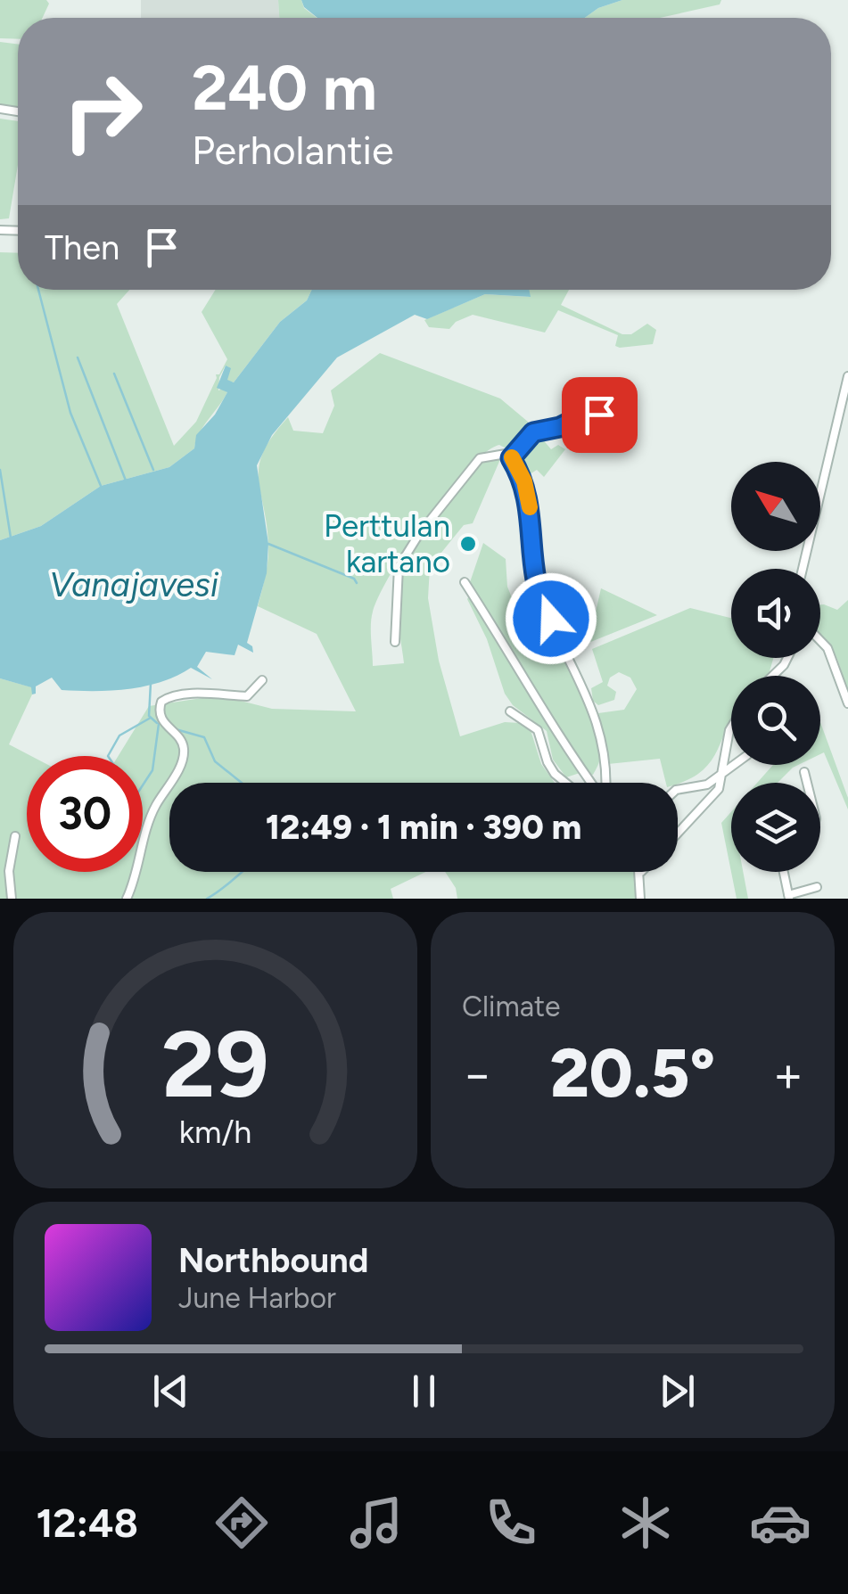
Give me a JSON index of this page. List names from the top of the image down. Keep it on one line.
{"water":["Vanajavesi"],"places":["Perttulan kartano"],"north":"top left","page":{"turn":["240 m","Perholantie"],"then":"Then","limit":"30","trip":"12:49 · 1 min · 390 m","tile":"Climate","heat":["−","20.5°","+"],"song":["Northbound","June Harbor"],"tabs":"12:48","gauge":["29","km/h"]}}
